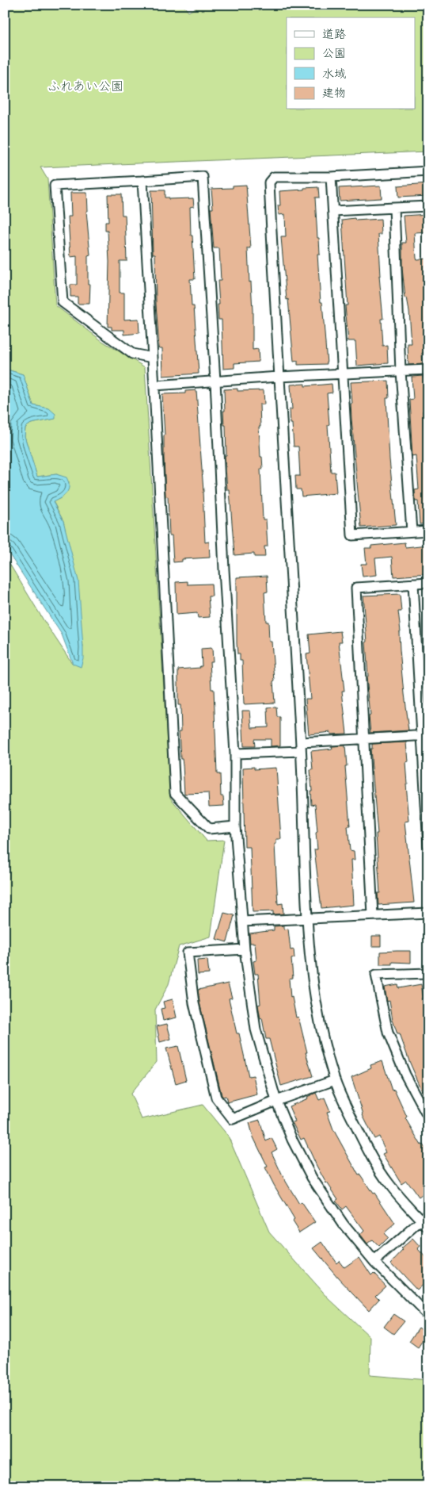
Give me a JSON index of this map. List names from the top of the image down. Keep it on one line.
{"parks":["ふれあい公園"],"legend":["道路","公園","水域","建物"]}
